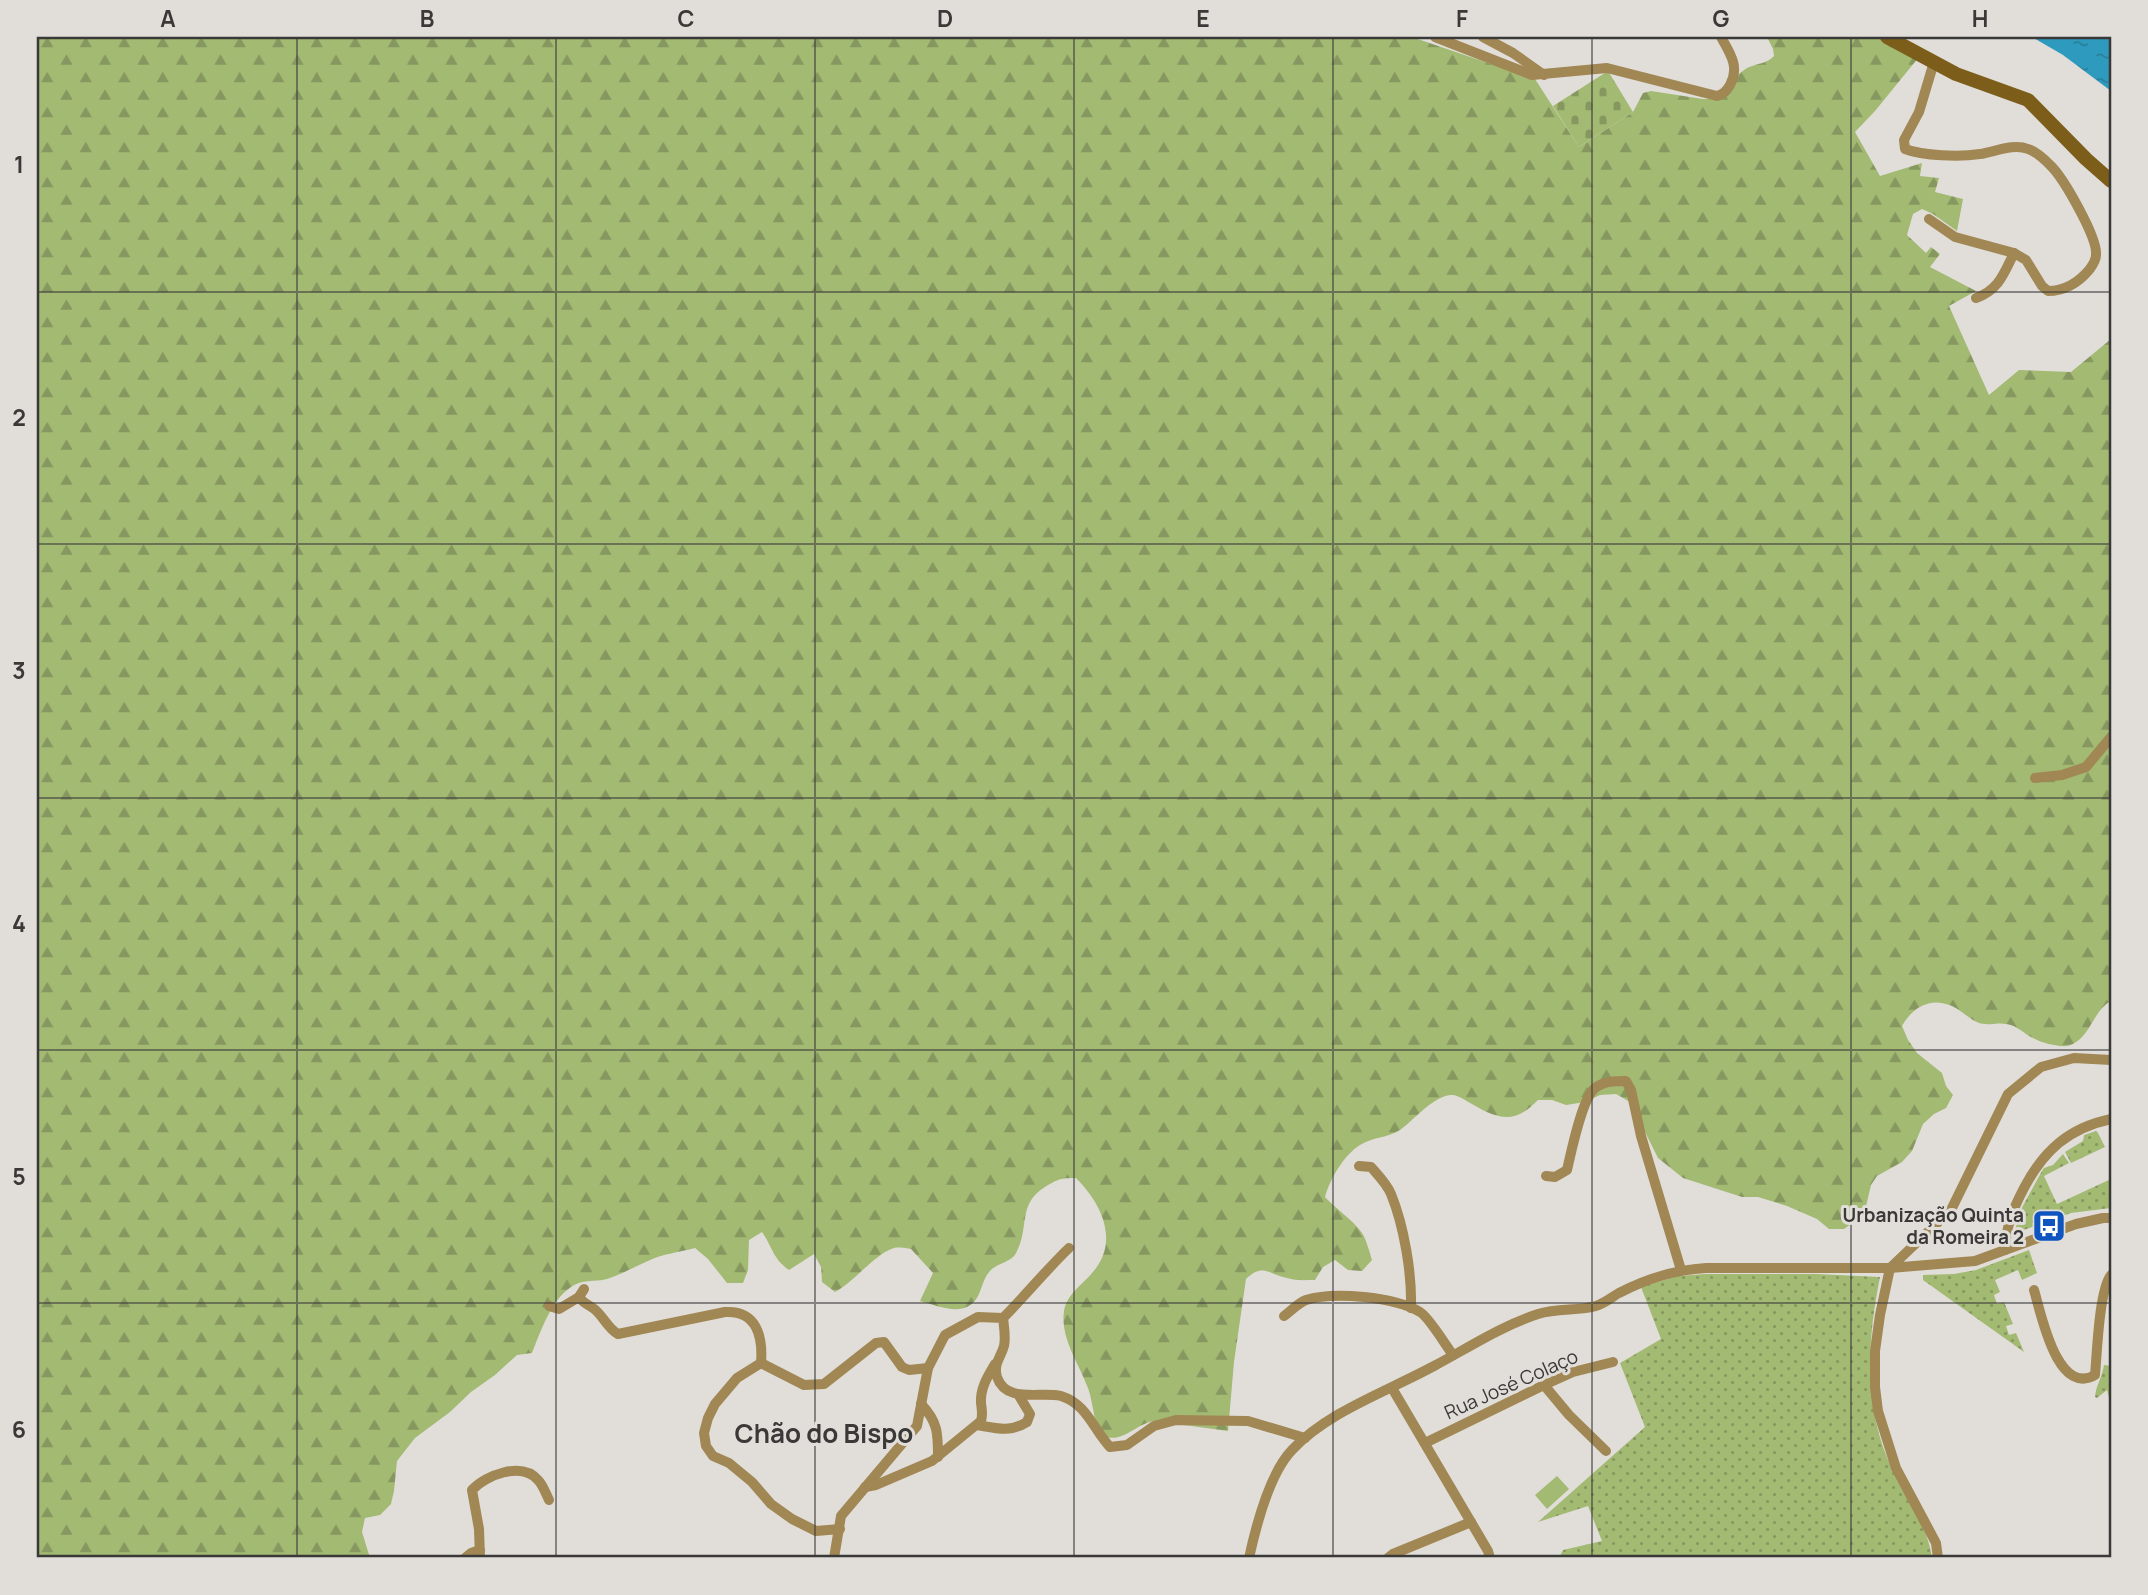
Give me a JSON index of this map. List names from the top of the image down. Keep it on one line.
{"streets":{"street":["Rua José Colaço"]},"districts":["Chão do Bispo"],"places":{"bus stop":["Urbanização Quinta da Romeira 2"]},"grid":{"columns":["A","B","C","D","E","F","G","H"],"rows":["1","2","3","4","5","6"]}}
